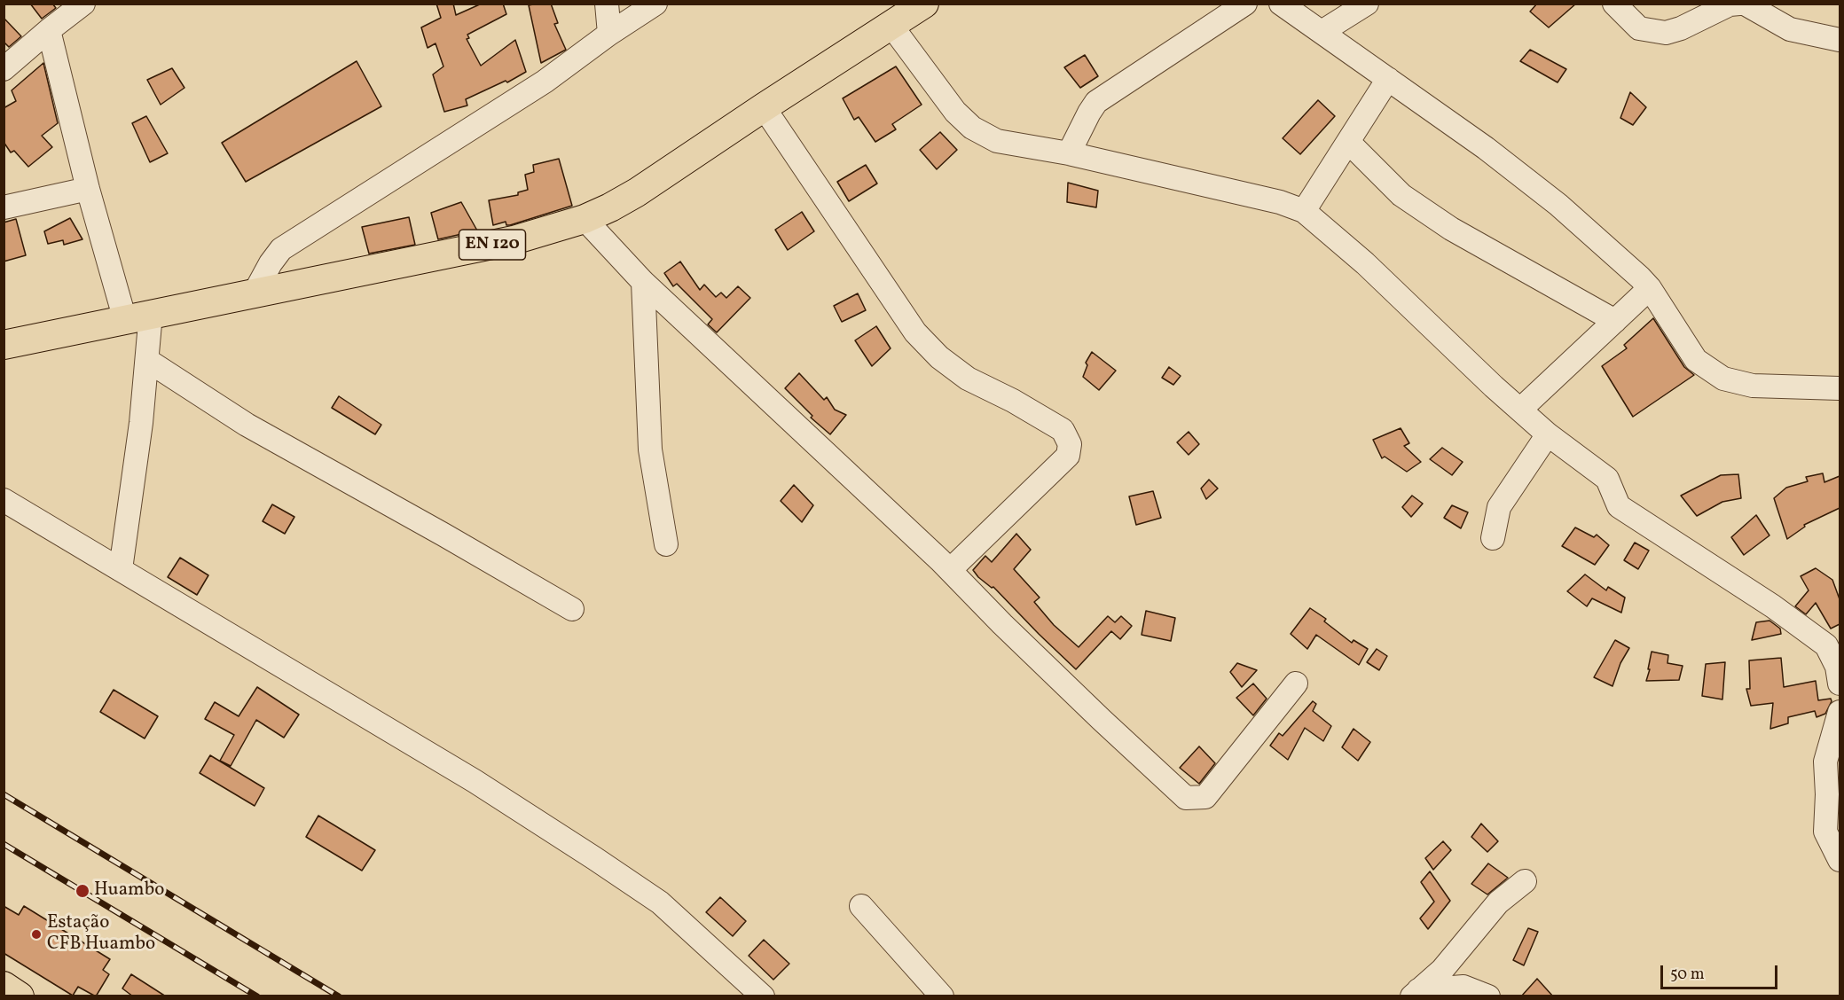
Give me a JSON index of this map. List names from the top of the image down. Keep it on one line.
{"streets":{"main road":["EN 120"]},"places":["Huambo","Estação CFB Huambo"],"scale_bar":"50 m"}
